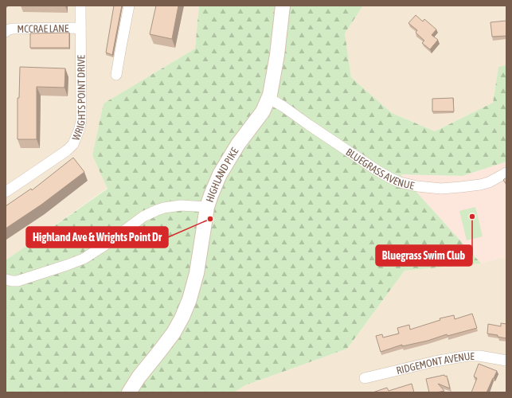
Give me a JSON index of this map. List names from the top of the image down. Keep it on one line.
{"streets":{"street":["MCCRAE LANE","WRIGHTS POINT DRIVE","BLUEGRASS AVENUE","HIGHLAND PIKE","RIDGEMONT AVENUE"]},"crossings":[["MCCRAE LANE","WRIGHTS POINT DRIVE"],["BLUEGRASS AVENUE","HIGHLAND PIKE"]],"places":["Bluegrass Swim Club","Highland Ave & Wrights Point Dr"]}
